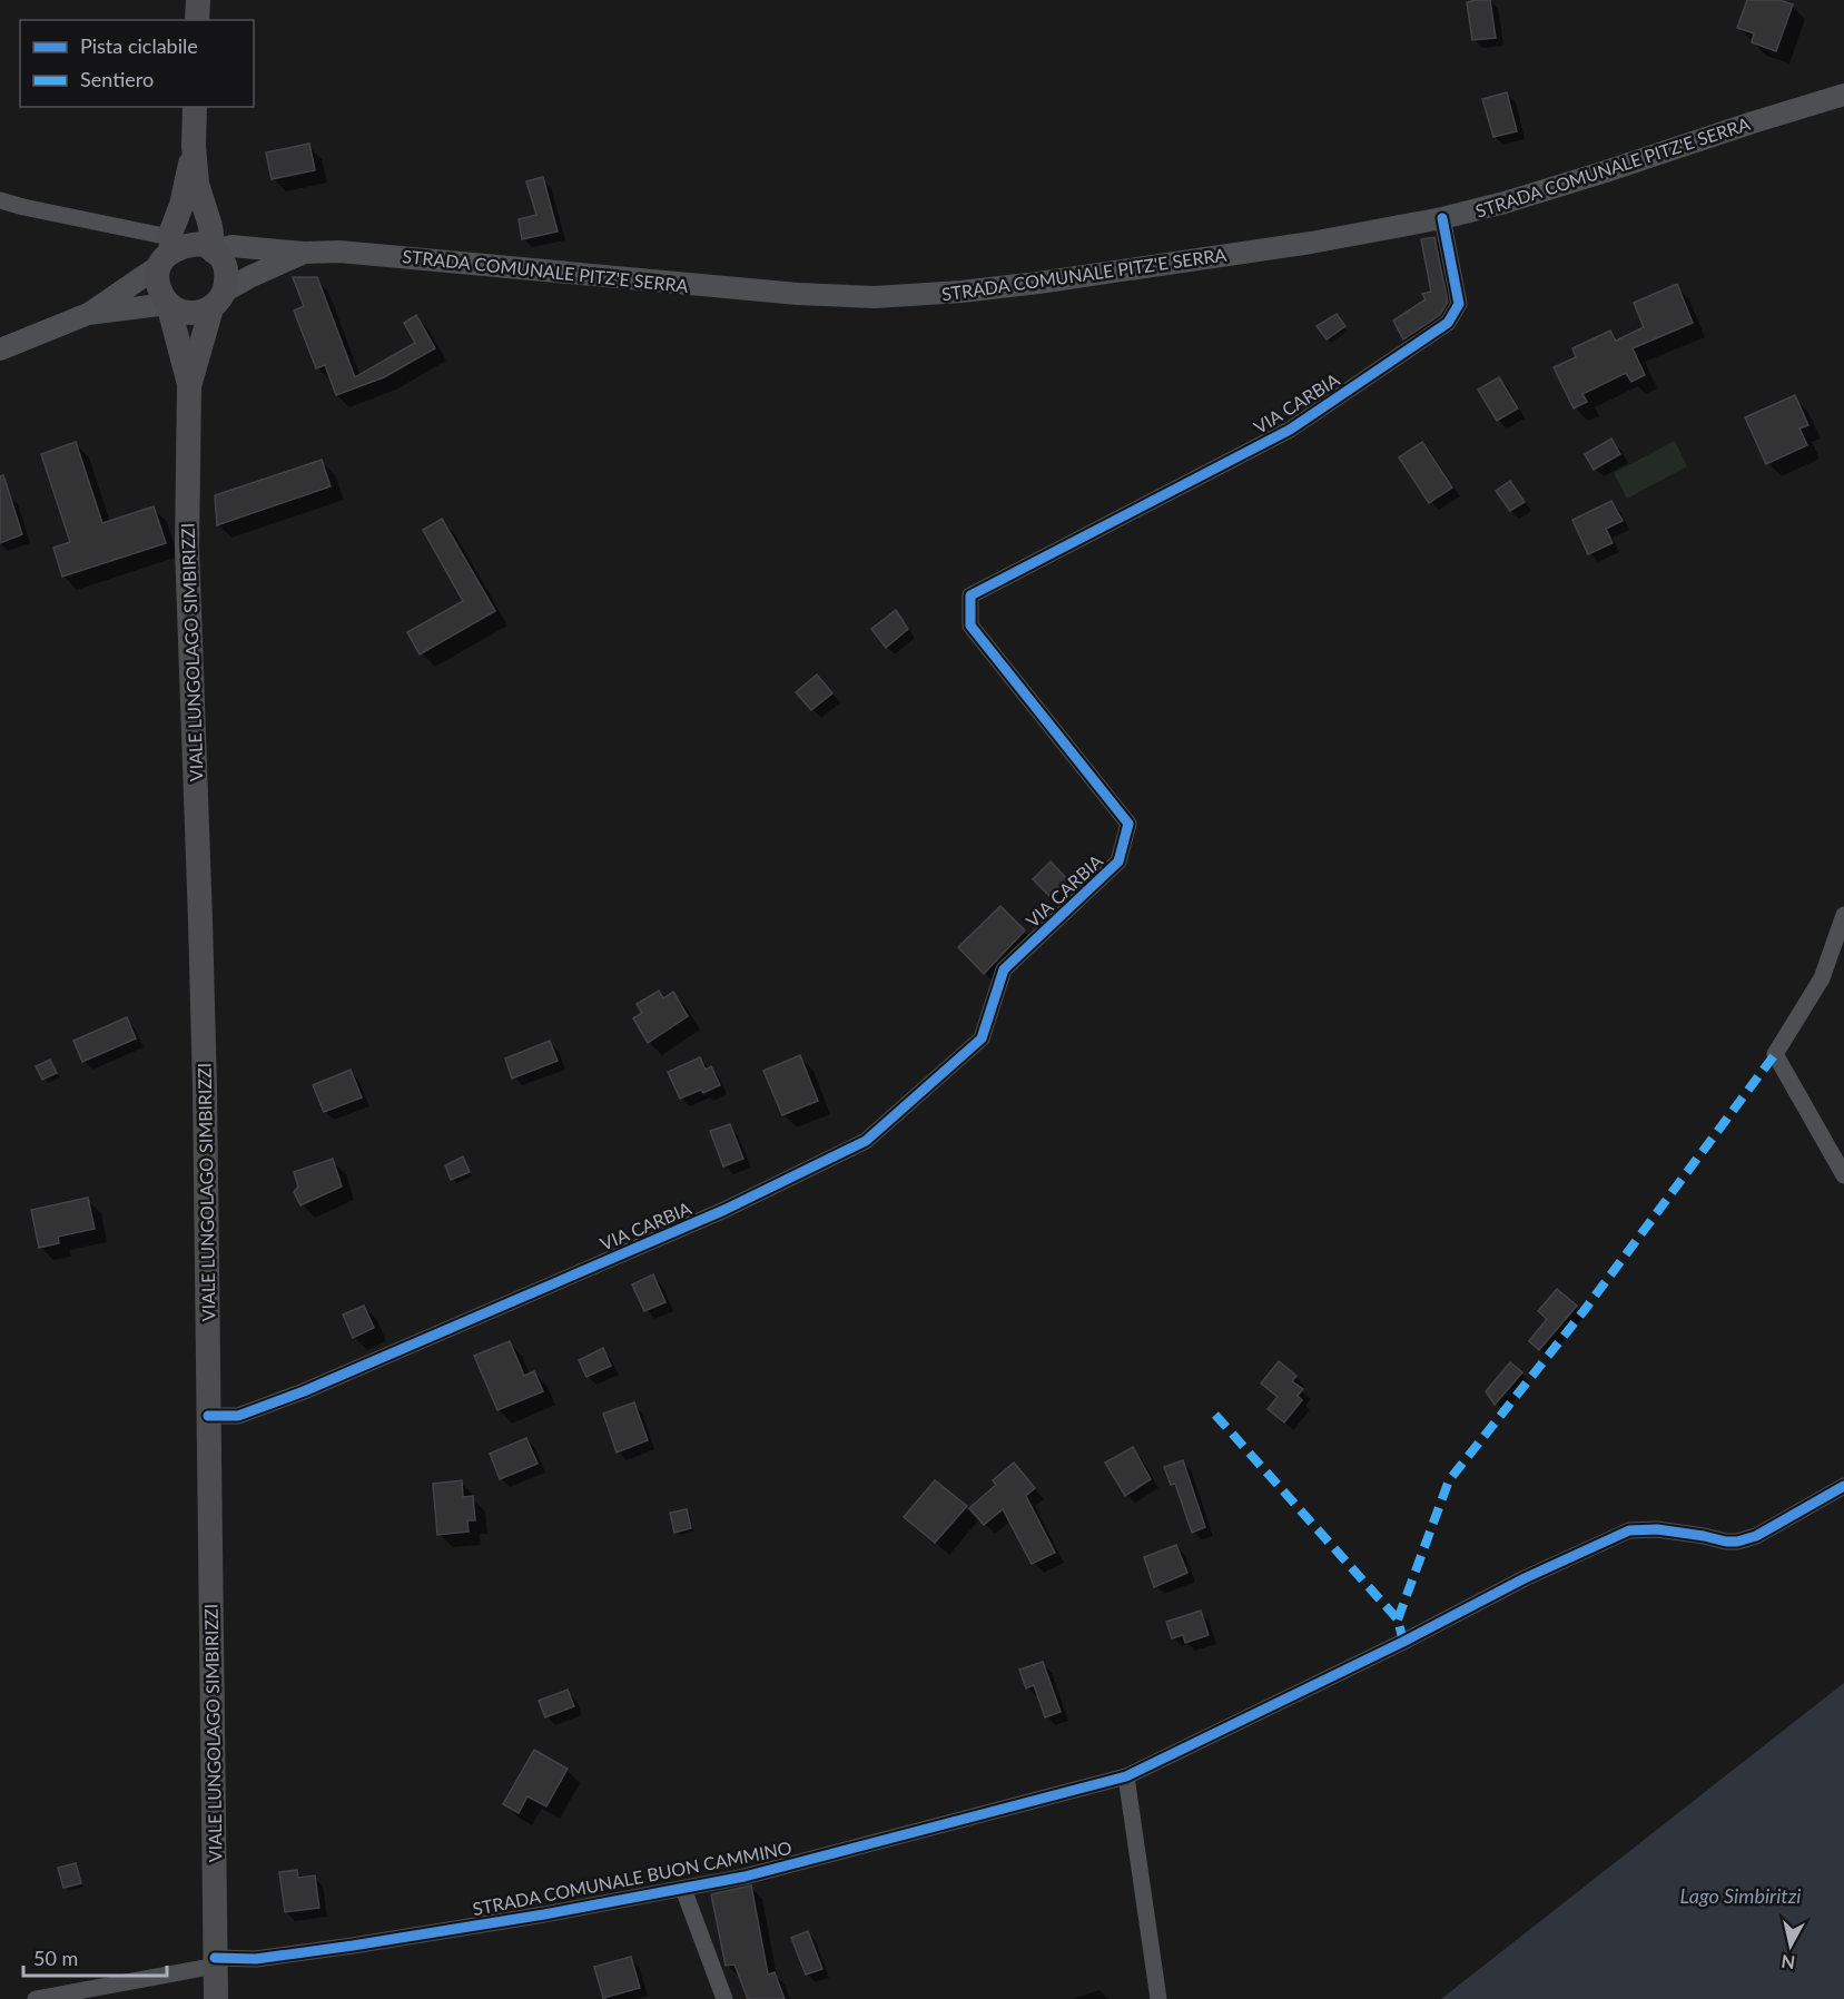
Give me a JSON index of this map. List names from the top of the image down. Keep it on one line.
{"streets":{"main road":["VIALE LUNGOLAGO SIMBIRIZZI"],"street":["STRADA COMUNALE PITZ'E SERRA","VIA CARBIA","STRADA COMUNALE BUON CAMMINO"]},"crossings":[["STRADA COMUNALE PITZ'E SERRA","VIA CARBIA"],["STRADA COMUNALE PITZ'E SERRA","VIALE LUNGOLAGO SIMBIRIZZI"],["VIA CARBIA","VIALE LUNGOLAGO SIMBIRIZZI"],["VIALE LUNGOLAGO SIMBIRIZZI","STRADA COMUNALE BUON CAMMINO"]],"water":["Lago Simbiritzi"],"legend":["Pista ciclabile","Sentiero"],"scale_bar":"50 m","north":"bottom"}
